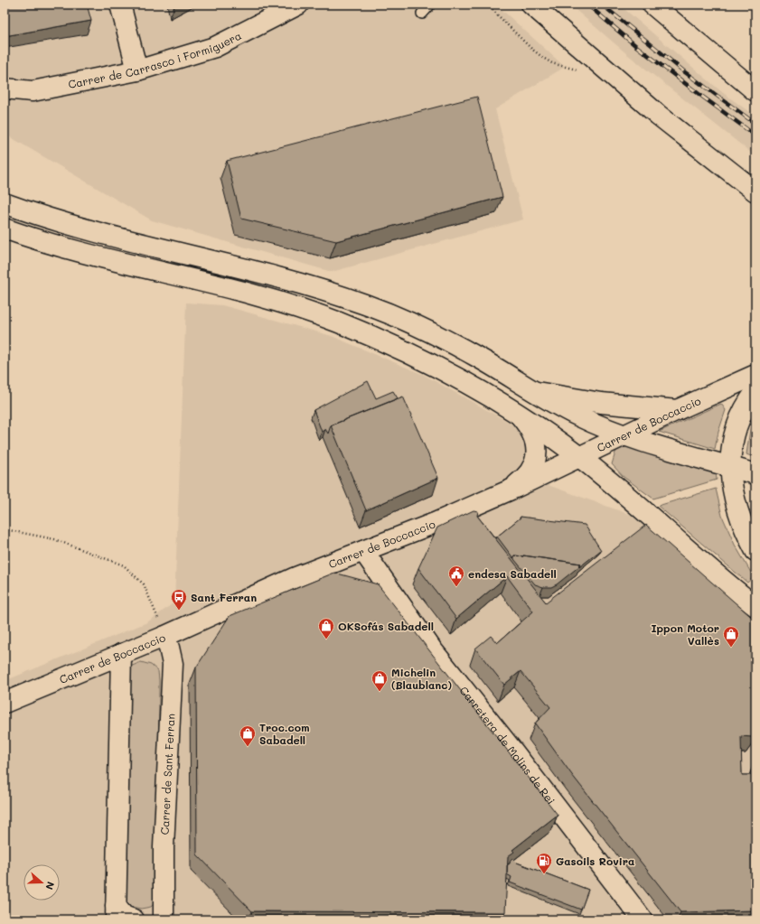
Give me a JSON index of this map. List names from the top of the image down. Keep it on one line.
{"streets":{"main road":["Carrer de Carrasco i Formiguera","Carrer de Boccaccio","Carretera de Molins de Rei","Carrer de Sant Ferran"]},"crossings":[["Carrer de Boccaccio","Carretera de Molins de Rei"],["Carrer de Boccaccio","Carrer de Sant Ferran"]],"places":{"public building":["endesa Sabadell"],"bus stop":["Sant Ferran"],"shop":["OKSofás Sabadell","Ippon Motor Vallès","Michelin (Blaublanc)","Troc.com Sabadell"],"fuel station":["Gasoils Rovira"]},"north":"right"}
